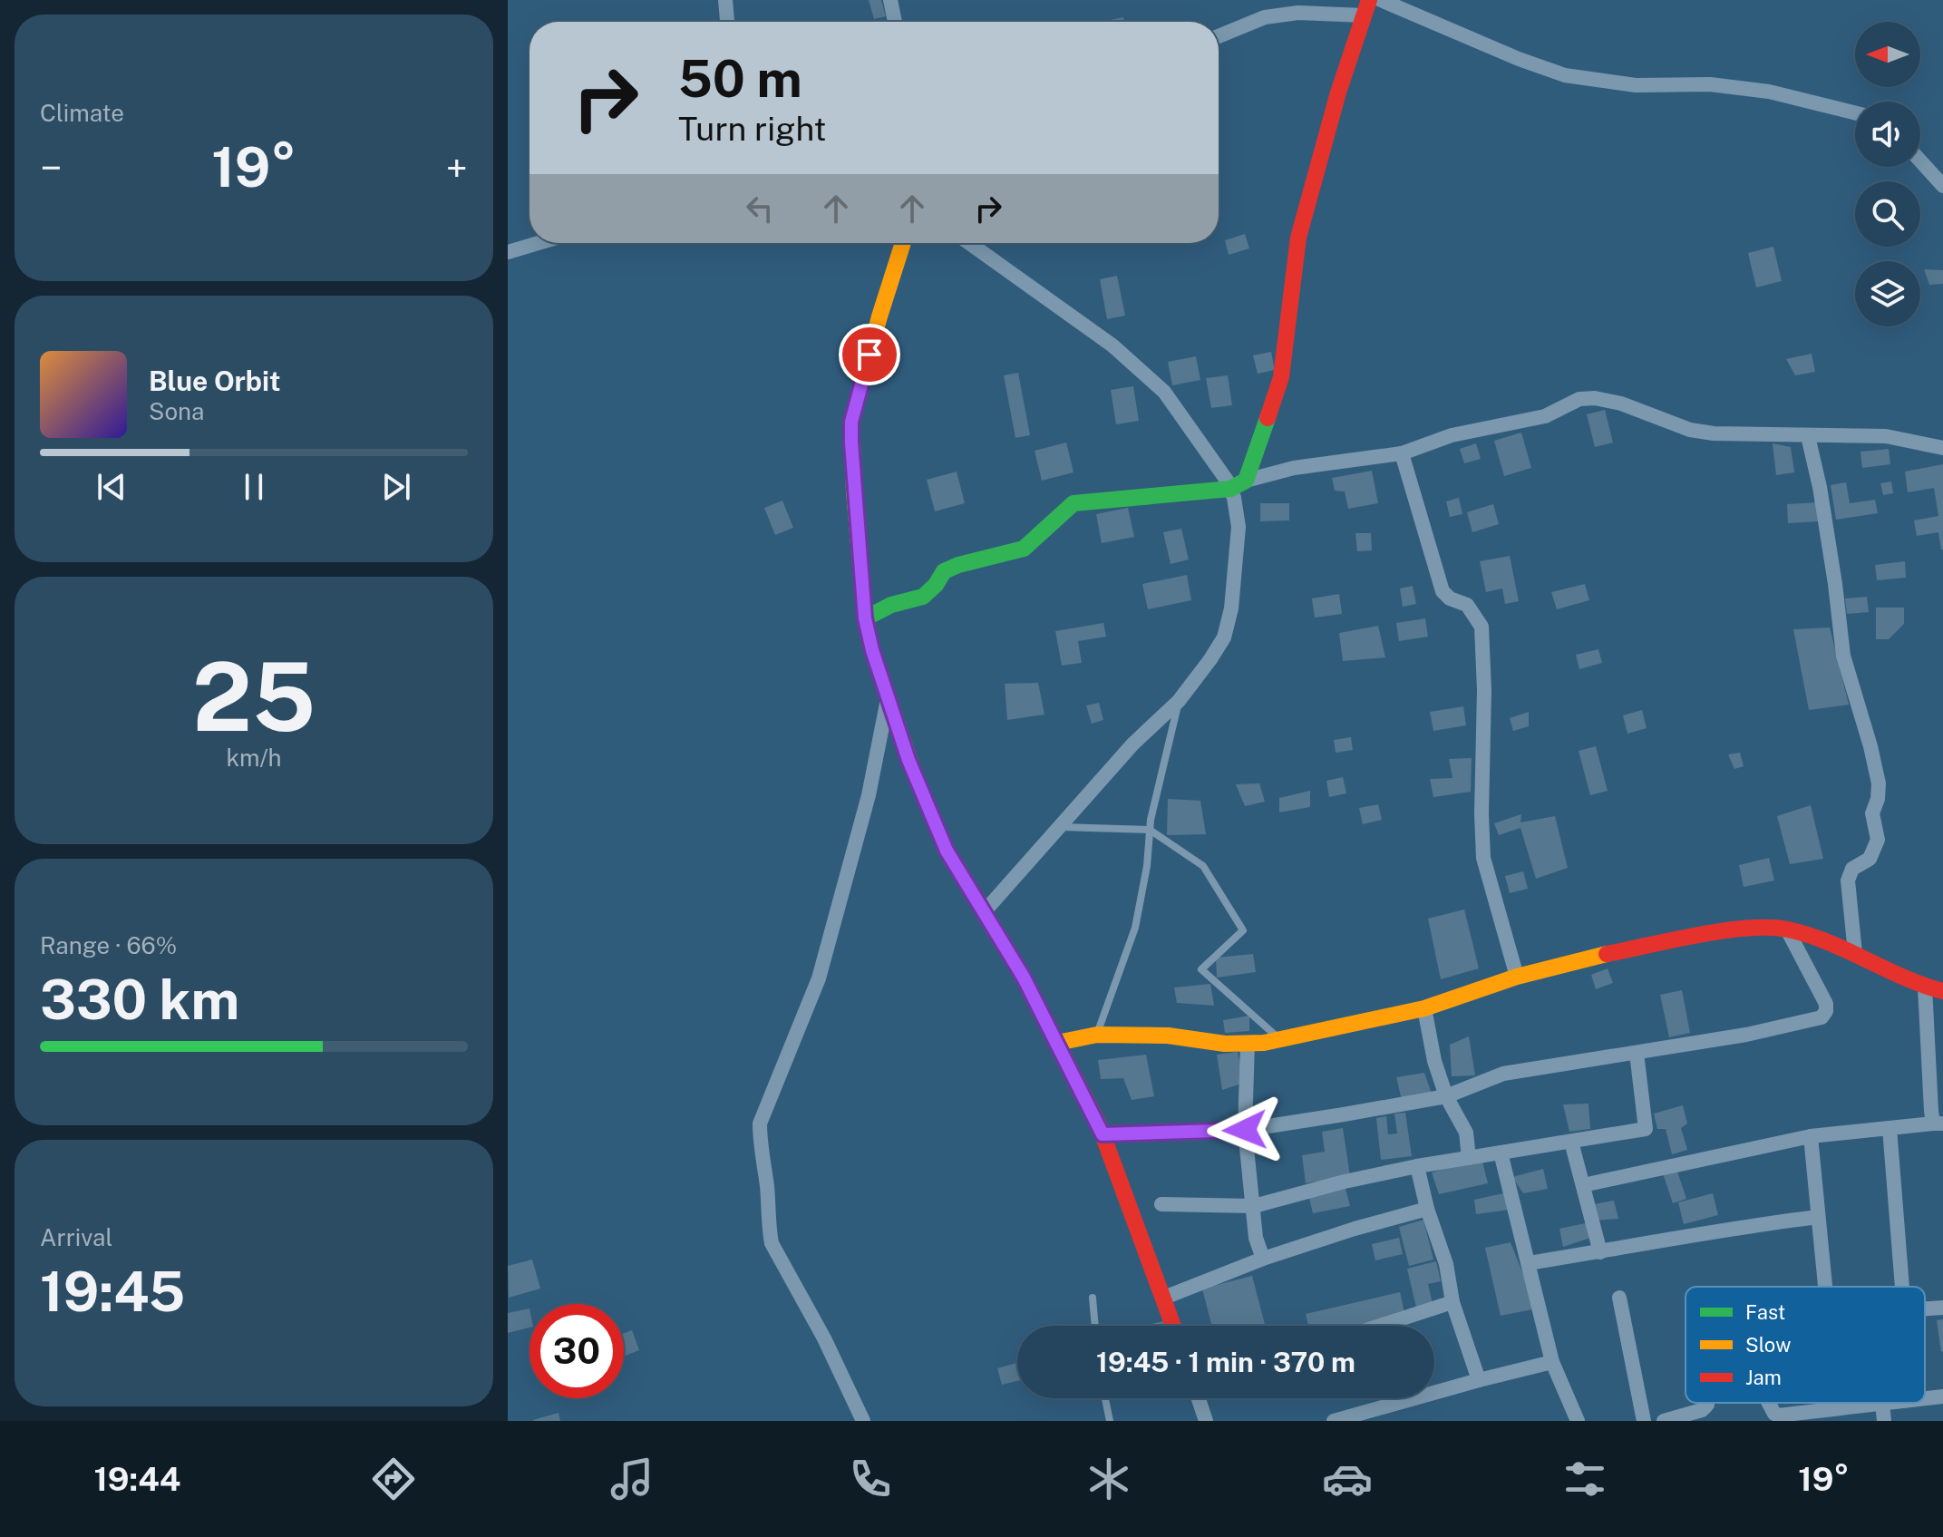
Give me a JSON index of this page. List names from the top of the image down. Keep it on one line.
{"legend":["Fast","Slow","Jam"],"north":"left","page":{"tile":["Climate",["25","km/h"],["Range · 66%","330 km"],["Arrival","19:45"]],"turn":["50 m","Turn right"],"heat":["−","19°","+"],"song":["Blue Orbit","Sona"],"limit":"30","trip":"19:45 · 1 min · 370 m","tabs":["19:44","19°"]}}
